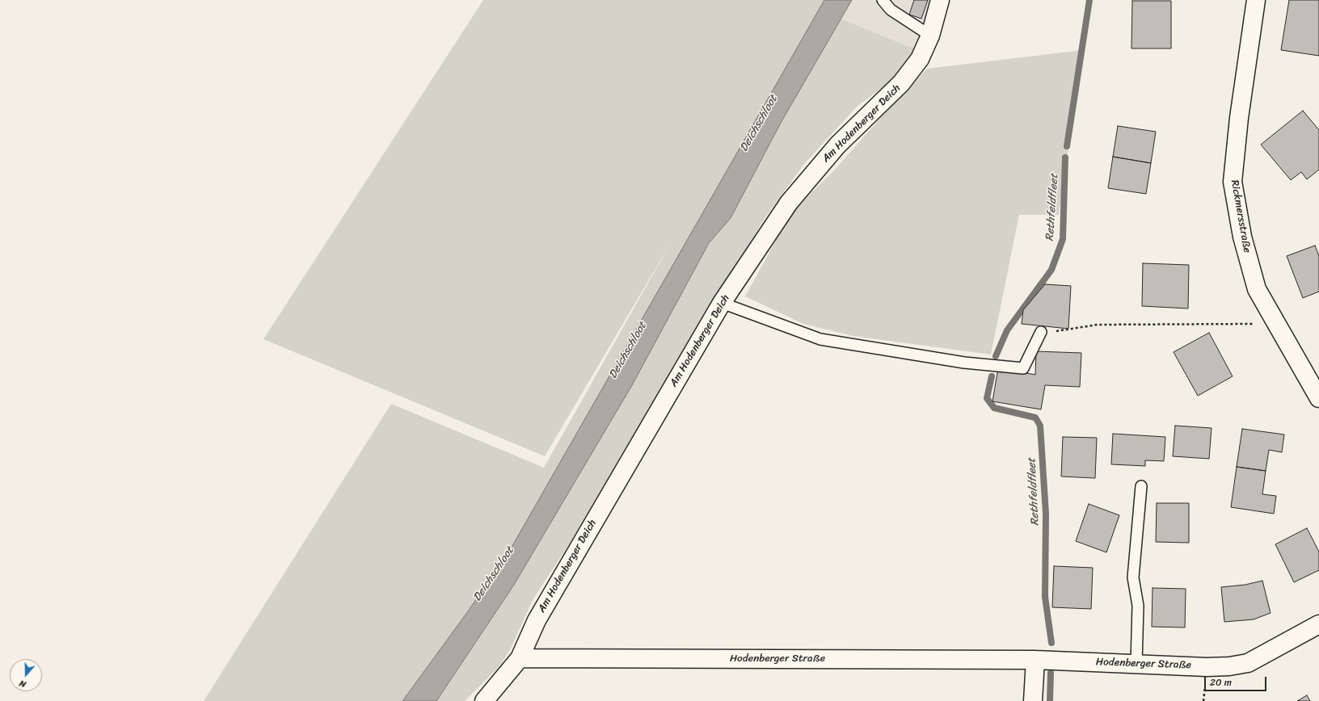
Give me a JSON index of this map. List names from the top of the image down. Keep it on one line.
{"streets":{"street":["Am Hodenberger Deich","Rickmersstraße","Hodenberger Straße"]},"crossings":[["Am Hodenberger Deich","Hodenberger Straße"]],"water":["Deichschloot","Rethfeldfleet"],"scale_bar":"20 m","north":"bottom"}
